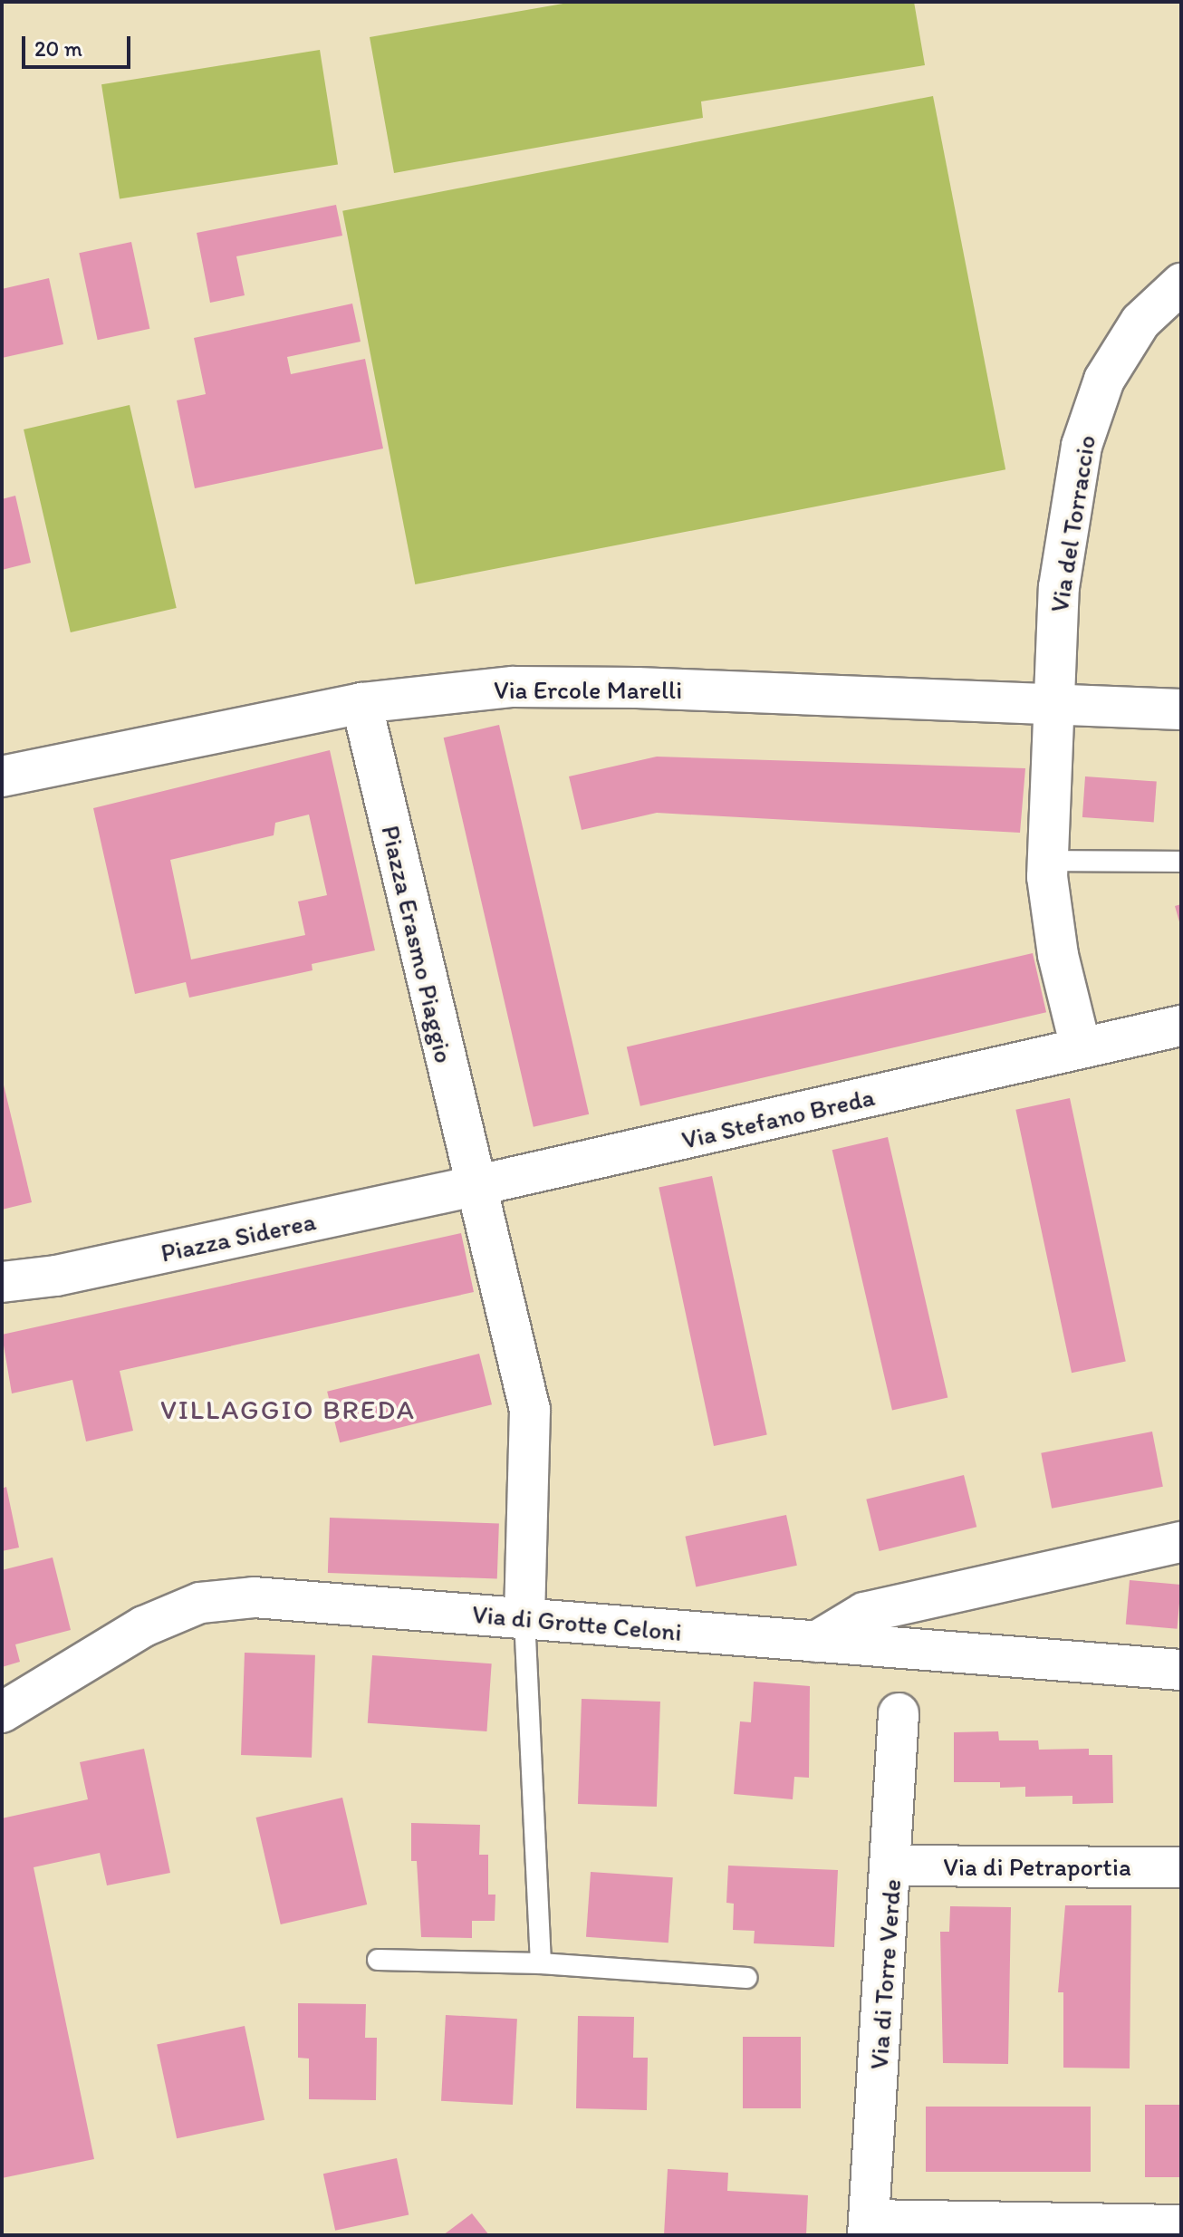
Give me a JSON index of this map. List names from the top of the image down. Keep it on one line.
{"streets":{"street":["Via del Torraccio","Via Ercole Marelli","Piazza Erasmo Piaggio","Via Stefano Breda","Piazza Siderea","Via di Grotte Celoni","Via di Petraportia","Via di Torre Verde"]},"crossings":[["Via del Torraccio","Via Ercole Marelli"],["Via del Torraccio","Via Stefano Breda"],["Via Ercole Marelli","Piazza Erasmo Piaggio"],["Piazza Erasmo Piaggio","Via Stefano Breda"],["Piazza Erasmo Piaggio","Piazza Siderea"],["Piazza Erasmo Piaggio","Via di Grotte Celoni"],["Via Stefano Breda","Piazza Siderea"],["Via di Petraportia","Via di Torre Verde"]],"districts":["VILLAGGIO BREDA"],"scale_bar":"20 m"}
